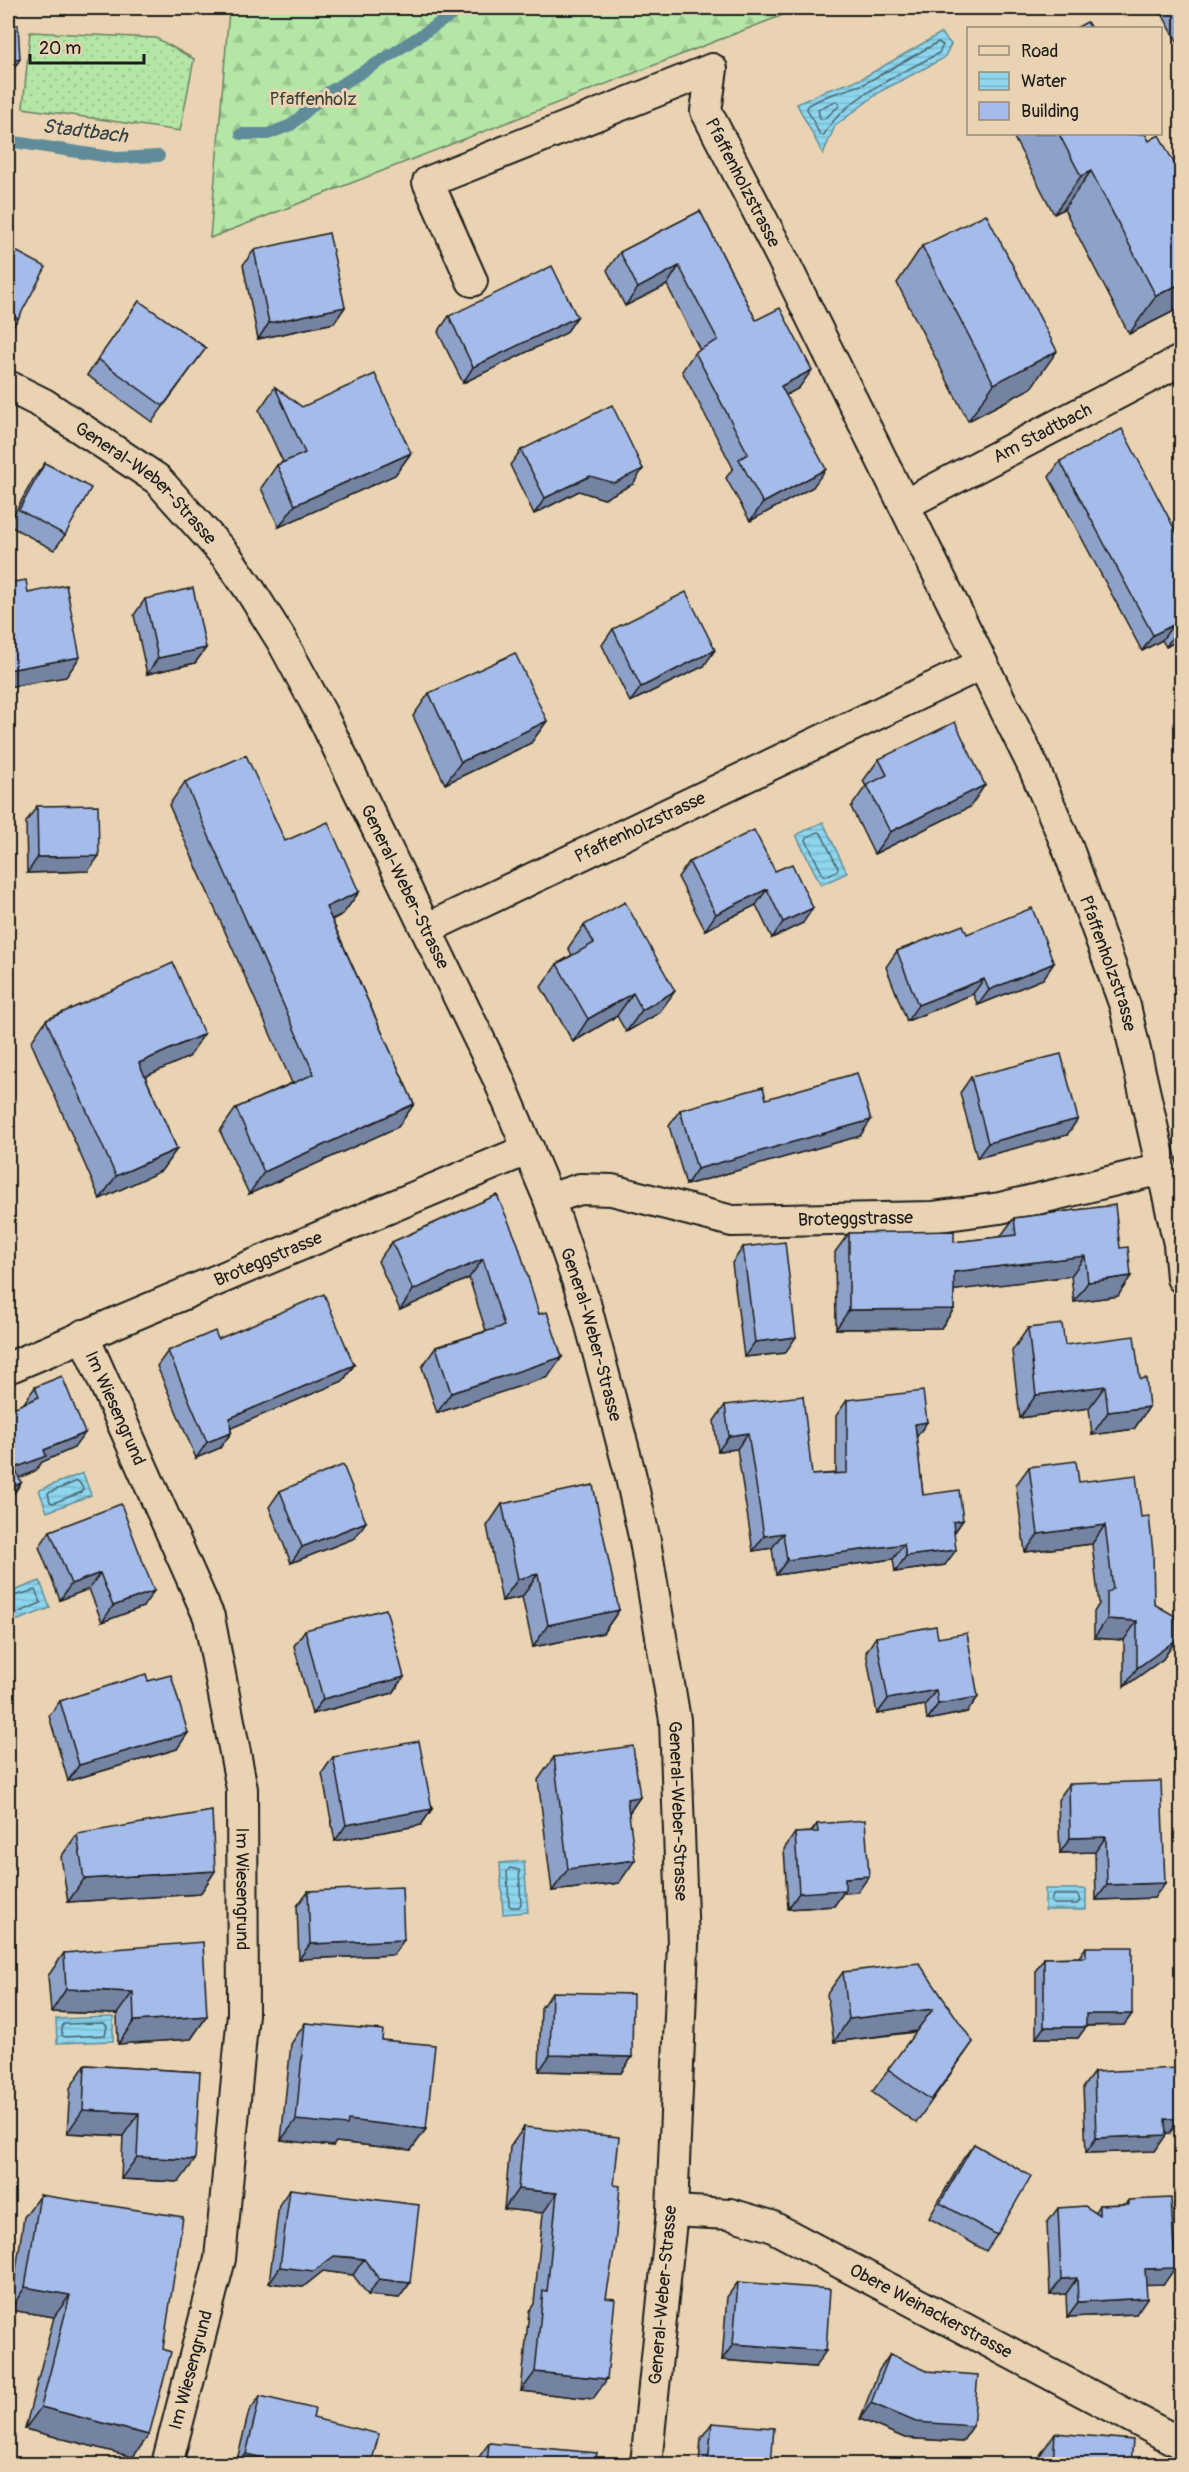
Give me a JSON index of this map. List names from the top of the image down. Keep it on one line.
{"streets":{"street":["Pfaffenholzstrasse","Am Stadtbach","General-Weber-Strasse","Broteggstrasse","Im Wiesengrund","Obere Weinackerstrasse"]},"crossings":[["Pfaffenholzstrasse","Am Stadtbach"],["Pfaffenholzstrasse","General-Weber-Strasse"],["Pfaffenholzstrasse","Broteggstrasse"],["General-Weber-Strasse","Broteggstrasse"],["General-Weber-Strasse","Obere Weinackerstrasse"],["Broteggstrasse","Im Wiesengrund"]],"water":["Stadtbach"],"parks":["Pfaffenholz"],"legend":["Road","Water","Building"],"scale_bar":"20 m"}
